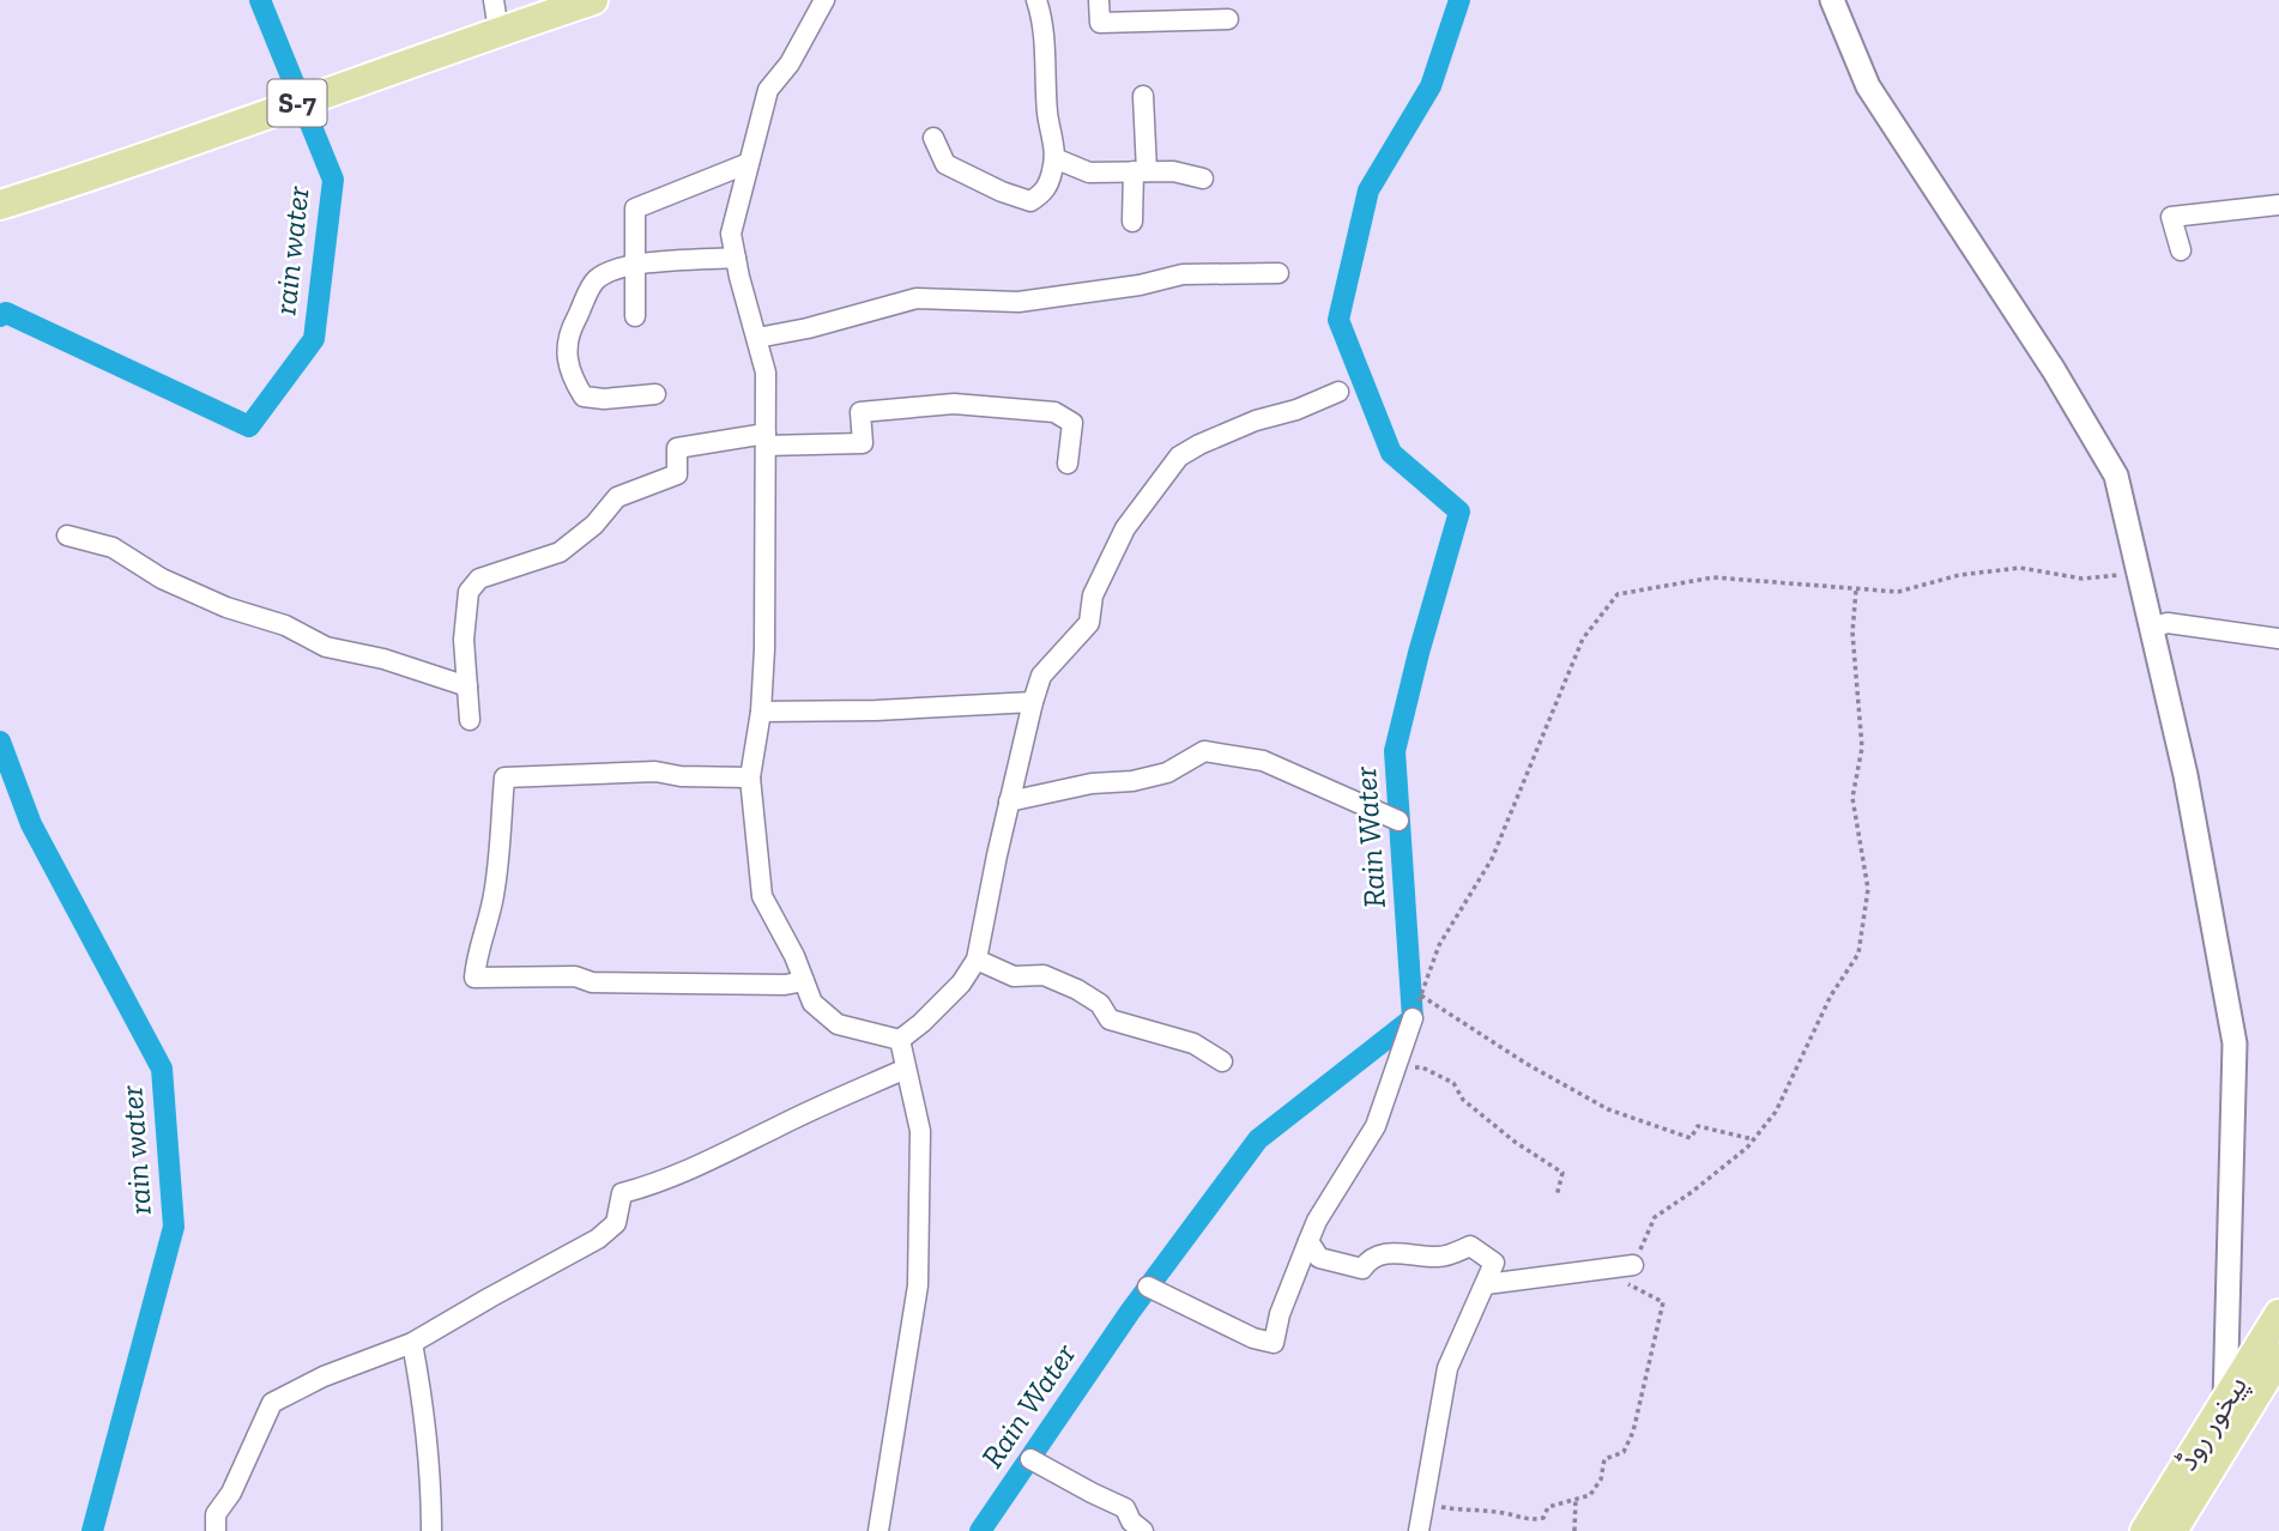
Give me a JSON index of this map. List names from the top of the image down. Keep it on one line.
{"streets":{"main road":["S-7","پیخور روڈ"]},"water":["rain water","Rain Water"]}
